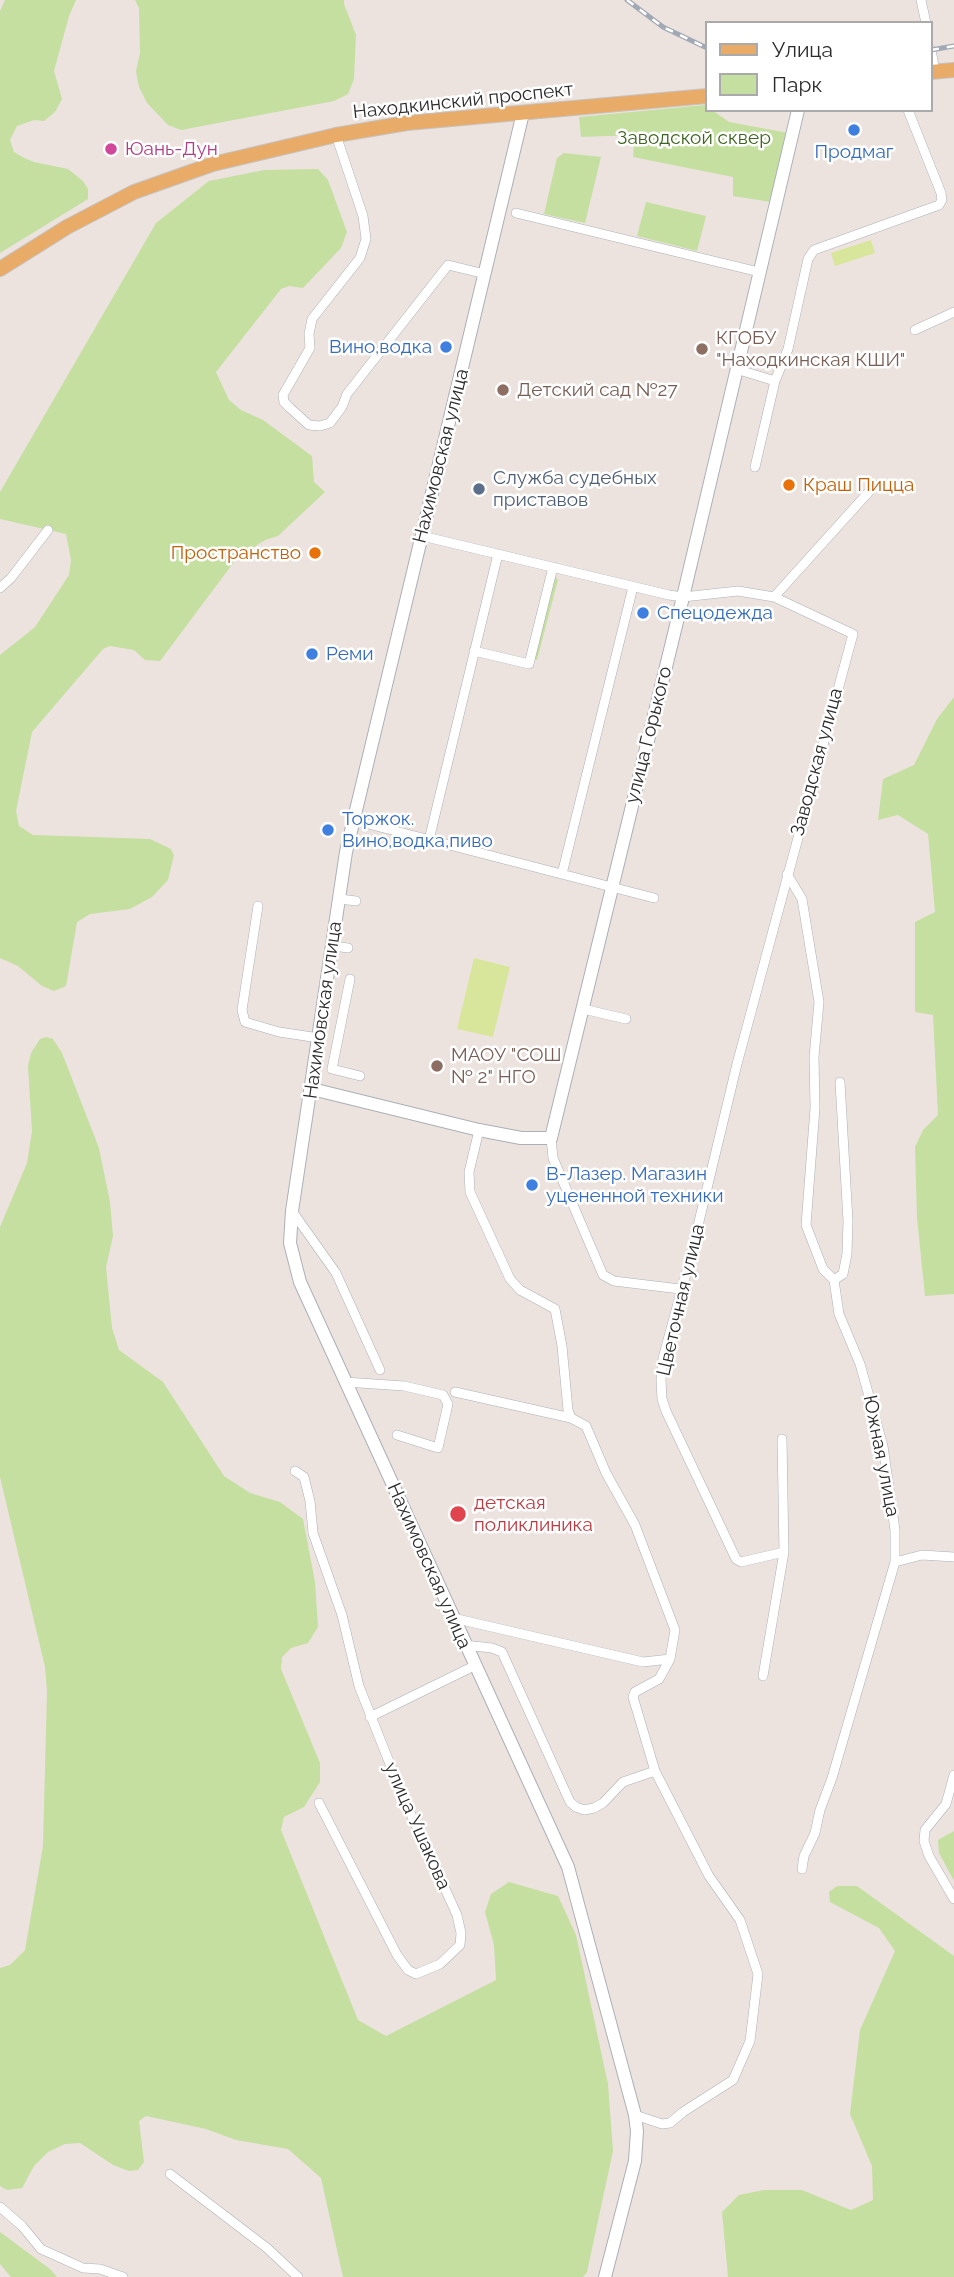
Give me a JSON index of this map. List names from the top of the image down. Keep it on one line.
{"streets":{"main road":["Находкинский проспект","Нахимовская улица","улица Горького"],"street":["Заводская улица","Цветочная улица","Южная улица","улица Ушакова"]},"crossings":[["Находкинский проспект","Нахимовская улица"],["Нахимовская улица","Заводская улица"],["улица Горького","Заводская улица"],["улица Горького","Цветочная улица"],["Заводская улица","Цветочная улица"]],"parks":["Заводской сквер"],"places":["Продмаг","Юань-Дун","Вино,водка","КГОБУ \"Находкинская КШИ\"","Детский сад №27","Краш Пицца","Служба судебных приставов","Пространство","Спецодежда","Реми","Торжок. Вино,водка,пиво","МАОУ \"СОШ № 2\" НГО","В-Лазер. Магазин уцененной техники","детская поликлиника"],"legend":["Улица","Парк"]}
